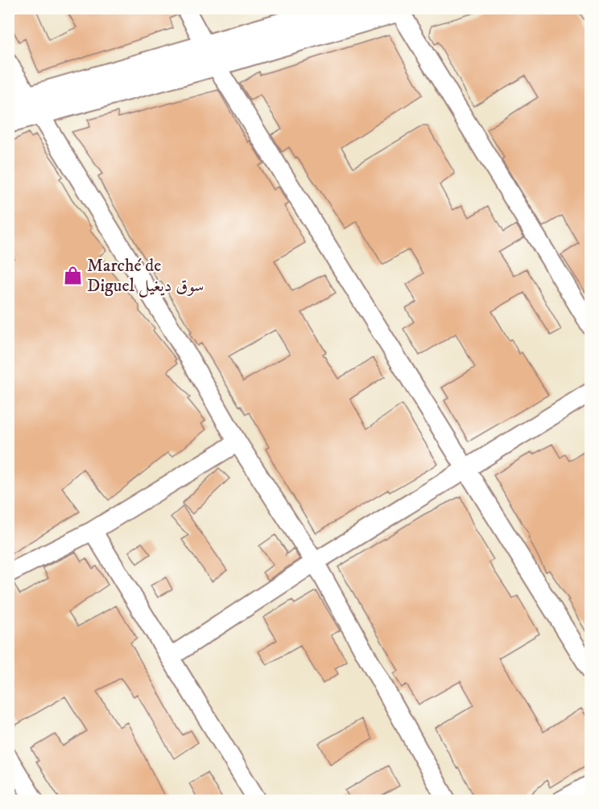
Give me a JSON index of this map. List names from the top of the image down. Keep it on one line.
{"places":{"shop":["Marché de Diguel سوق ديغيل"]}}
